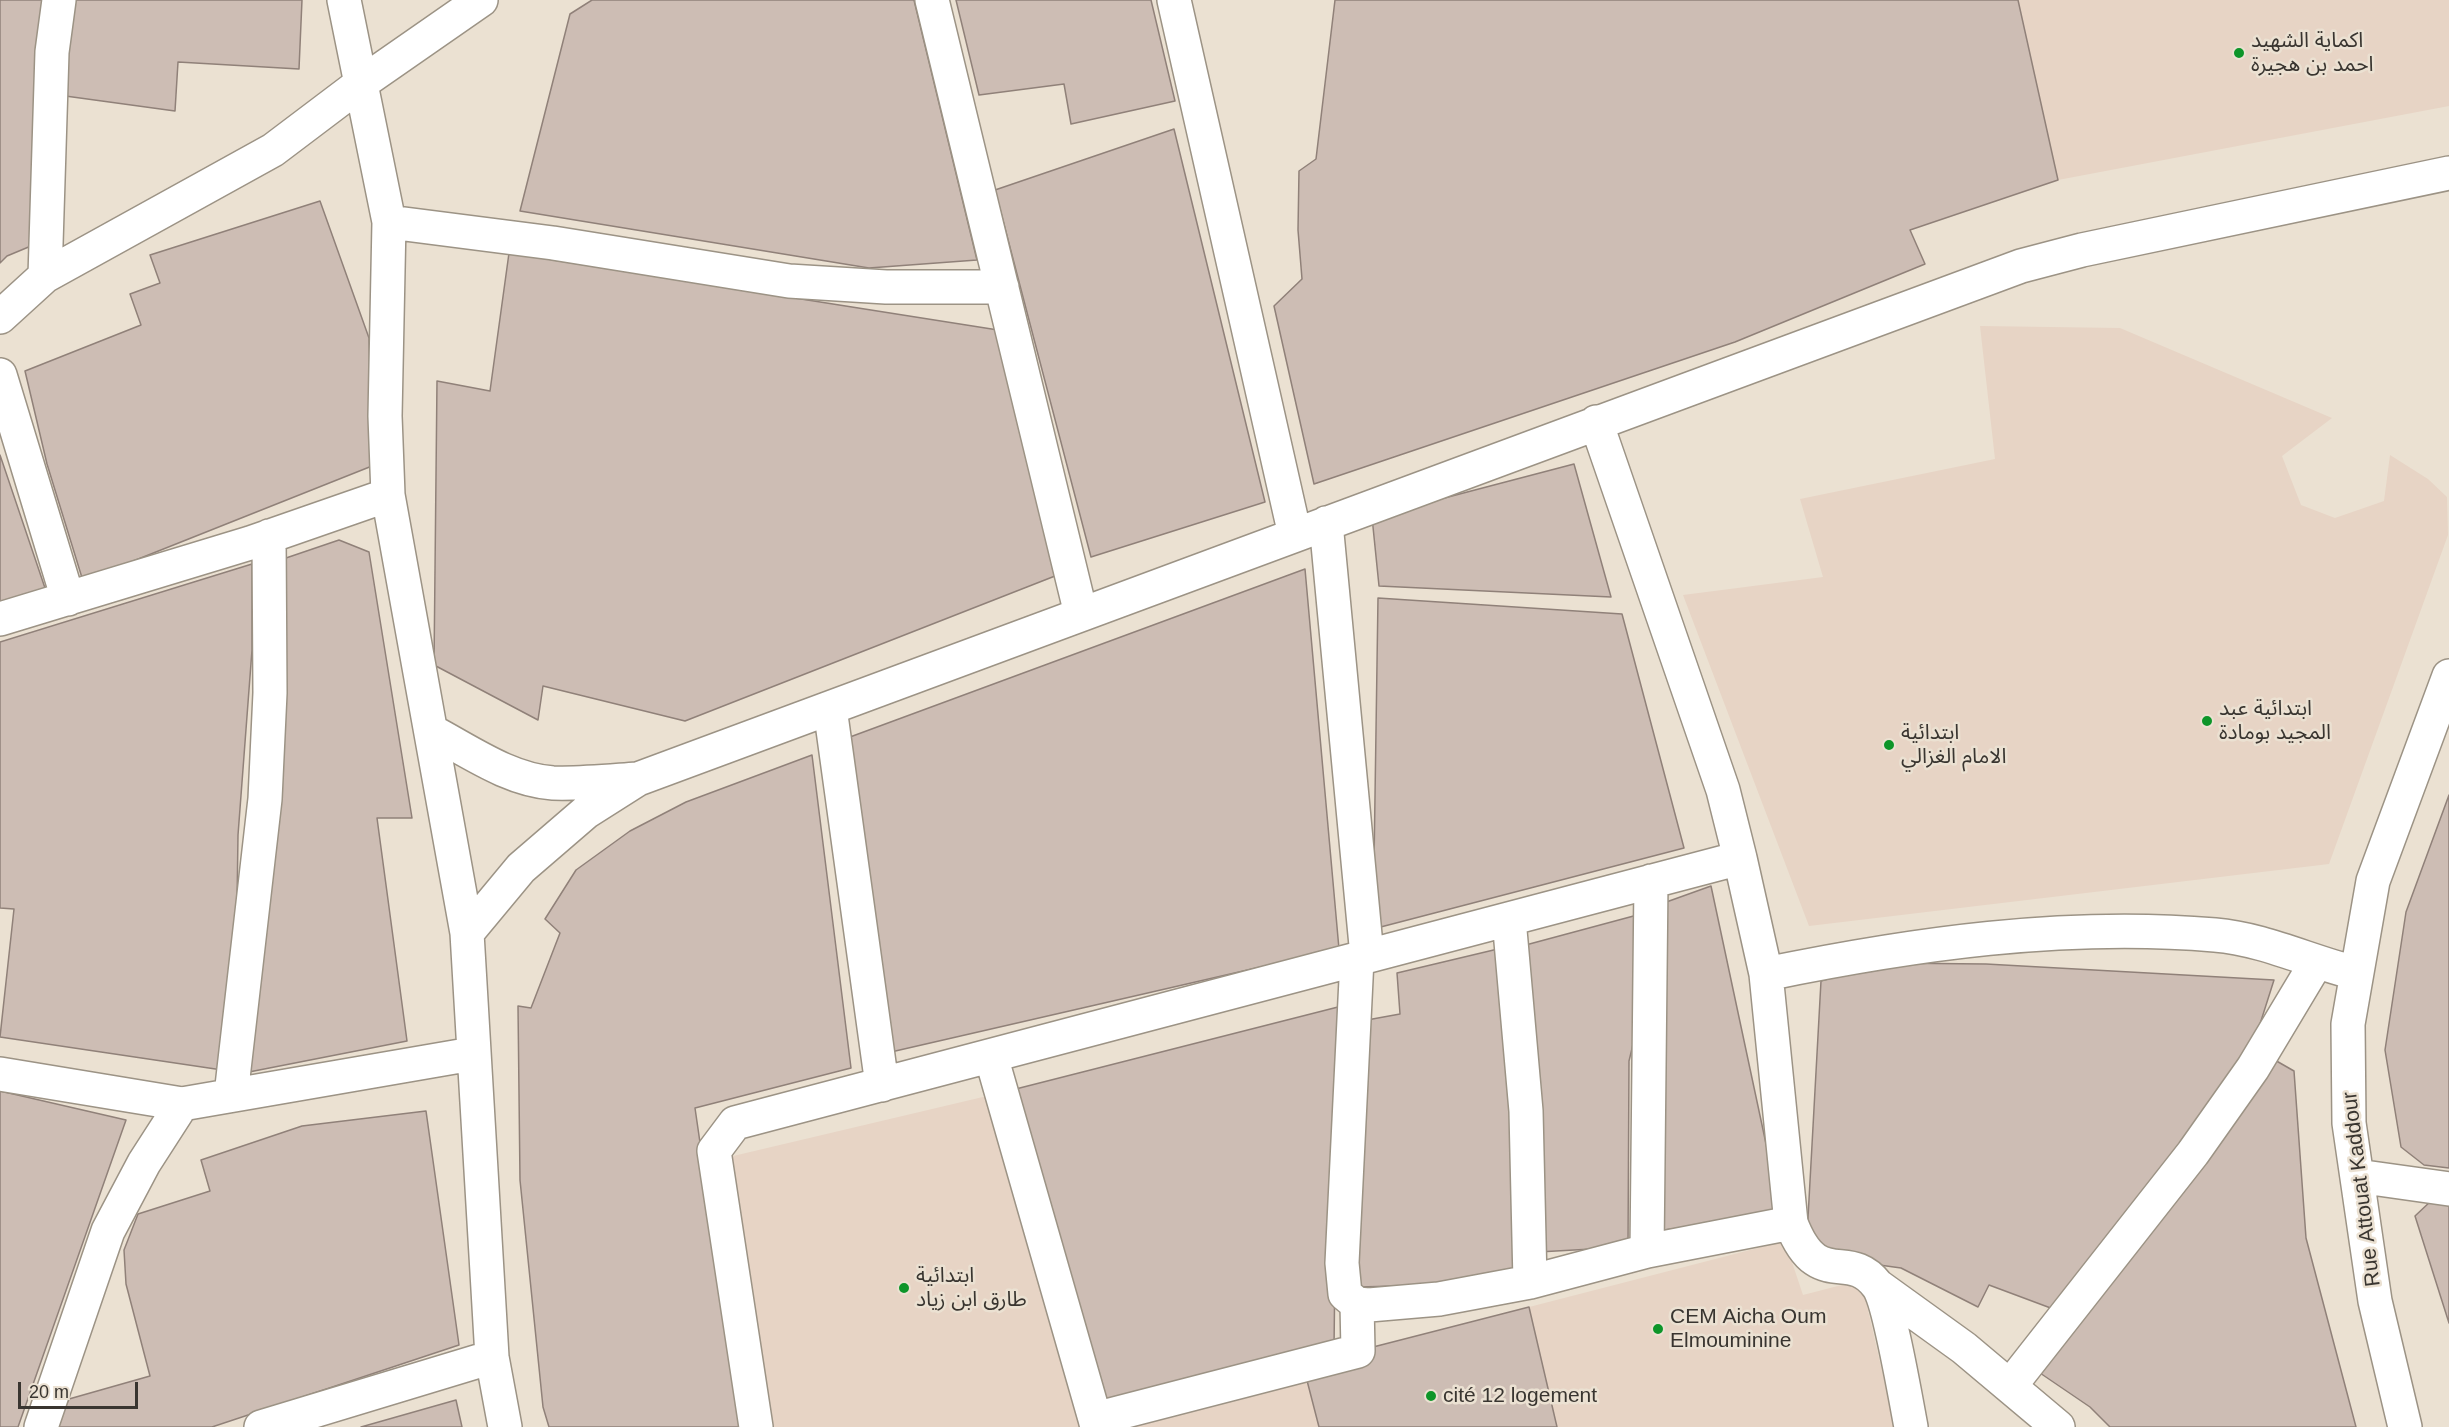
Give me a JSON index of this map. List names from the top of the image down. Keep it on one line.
{"streets":{"street":["Rue Attouat Kaddour"]},"places":["اكماية الشهيد احمد بن هجيرة","ابتدائية عبد المجيد بومادة","ابتدائية الامام الغزالي","ابتدائية طارق ابن زياد","CEM Aicha Oum Elmouminine","cité 12 logement"],"scale_bar":"20 m"}
